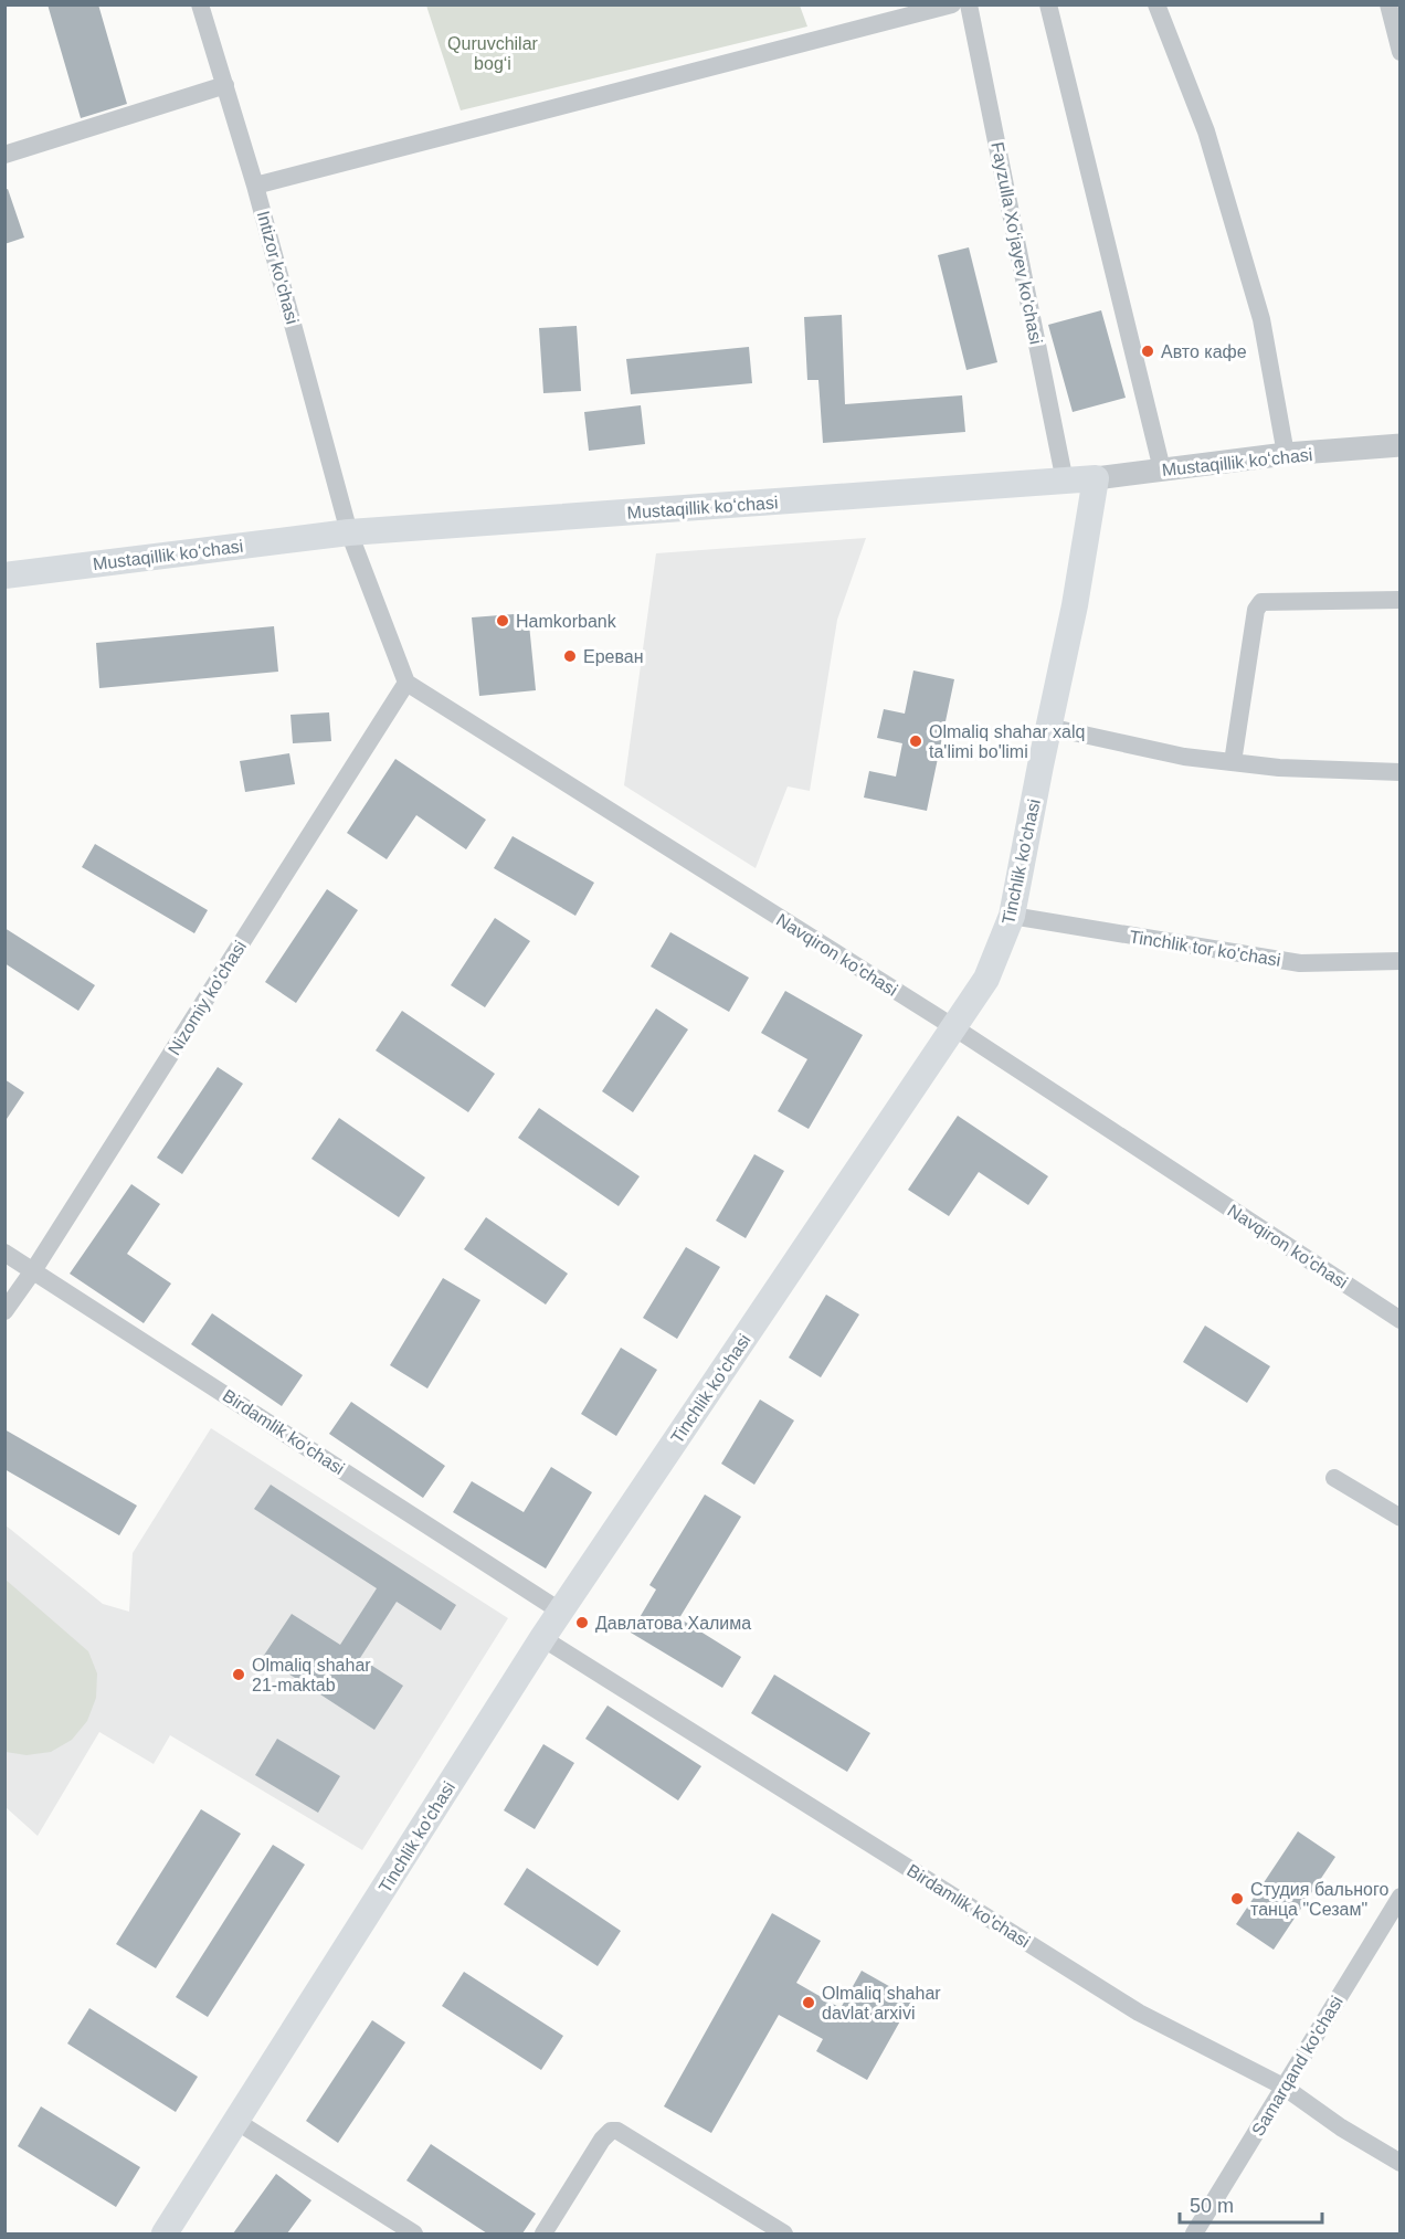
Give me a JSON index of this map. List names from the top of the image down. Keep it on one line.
{"streets":{"main road":["Mustaqillik koʻchasi","Tinchlik ko'chasi"],"street":["Fayzulla Xo‘jayev ko'chasi","Intizor ko'chasi","Tinchlik tor ko'chasi","Navqiron ko'chasi","Nizomiy ko'chasi","Birdamlik ko'chasi","Samarqand ko'chasi"]},"crossings":[["Fayzulla Xo‘jayev ko'chasi","Mustaqillik koʻchasi"],["Intizor ko'chasi","Mustaqillik koʻchasi"],["Mustaqillik koʻchasi","Tinchlik ko'chasi"],["Tinchlik ko'chasi","Tinchlik tor ko'chasi"],["Tinchlik ko'chasi","Navqiron ko'chasi"],["Tinchlik ko'chasi","Birdamlik ko'chasi"],["Navqiron ko'chasi","Nizomiy ko'chasi"],["Nizomiy ko'chasi","Birdamlik ko'chasi"],["Birdamlik ko'chasi","Samarqand ko'chasi"]],"parks":["Quruvchilar bogʻi"],"places":["Авто кафе","Hamkorbank","Ереван","Olmaliq shahar xalq ta'limi bo'limi","Давлатова Халима","Olmaliq shahar 21-maktab","Студия бального танца \"Сезам\"","Olmaliq shahar davlat arxivi"],"scale_bar":"50 m"}
